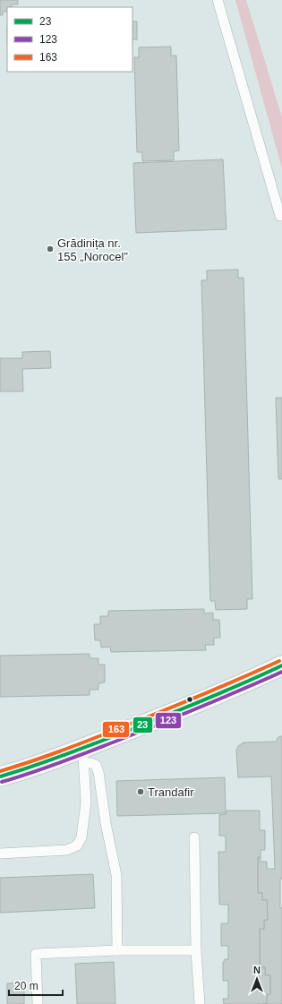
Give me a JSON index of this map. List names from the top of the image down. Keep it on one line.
{"places":["Grădinița nr. 155 „Norocel”","Trandafir"],"lines":["transit line 163","transit line 23","transit line 123"],"legend":["23","123","163"],"scale_bar":"20 m","north":"top"}
